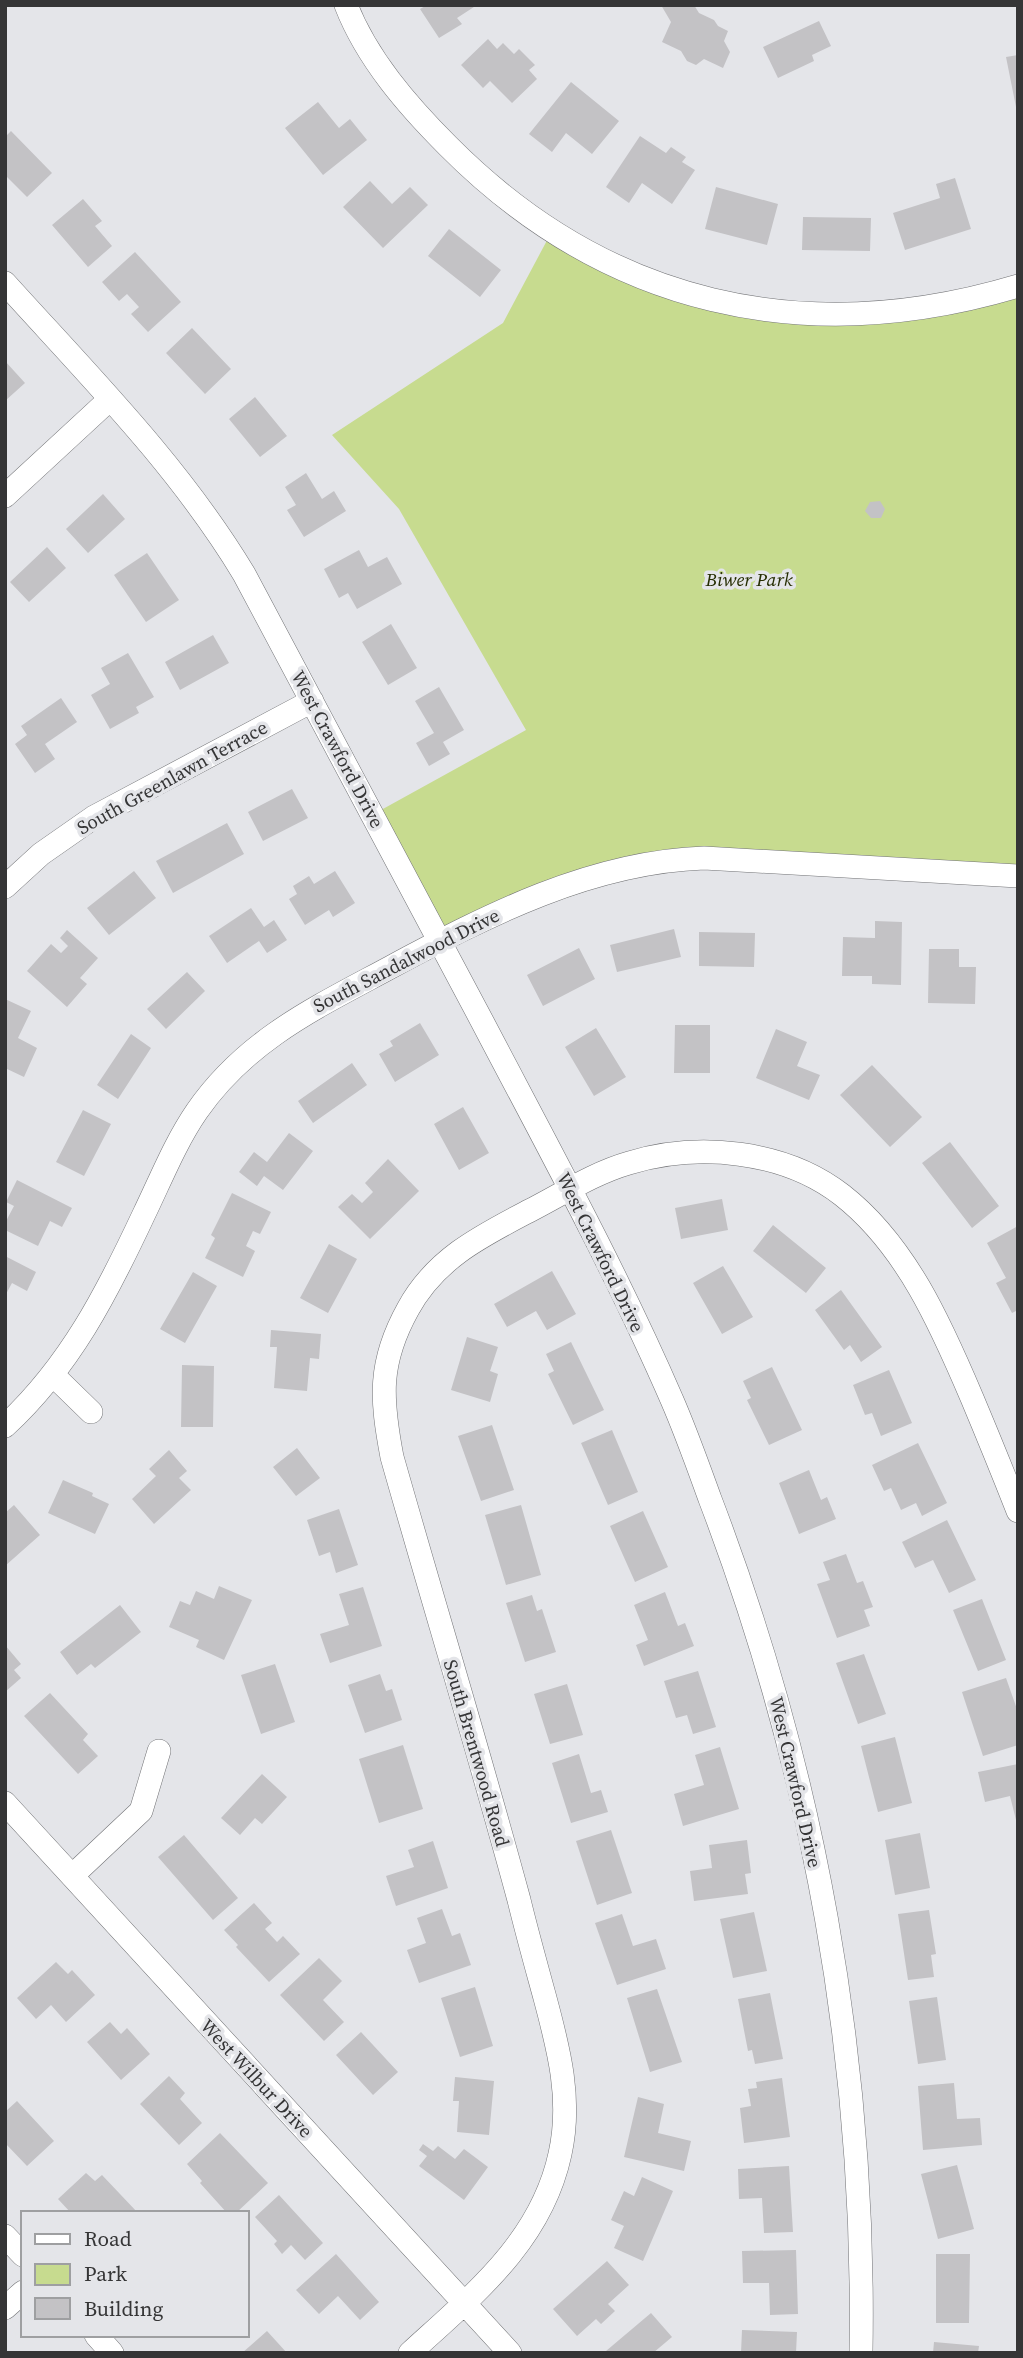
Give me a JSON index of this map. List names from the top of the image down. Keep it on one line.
{"streets":{"street":["West Crawford Drive","South Greenlawn Terrace","South Sandalwood Drive","South Brentwood Road","West Wilbur Drive"]},"crossings":[["West Crawford Drive","South Greenlawn Terrace"],["West Crawford Drive","South Sandalwood Drive"],["West Crawford Drive","South Brentwood Road"],["South Brentwood Road","West Wilbur Drive"]],"parks":["Biwer Park"],"legend":["Road","Park","Building"]}
